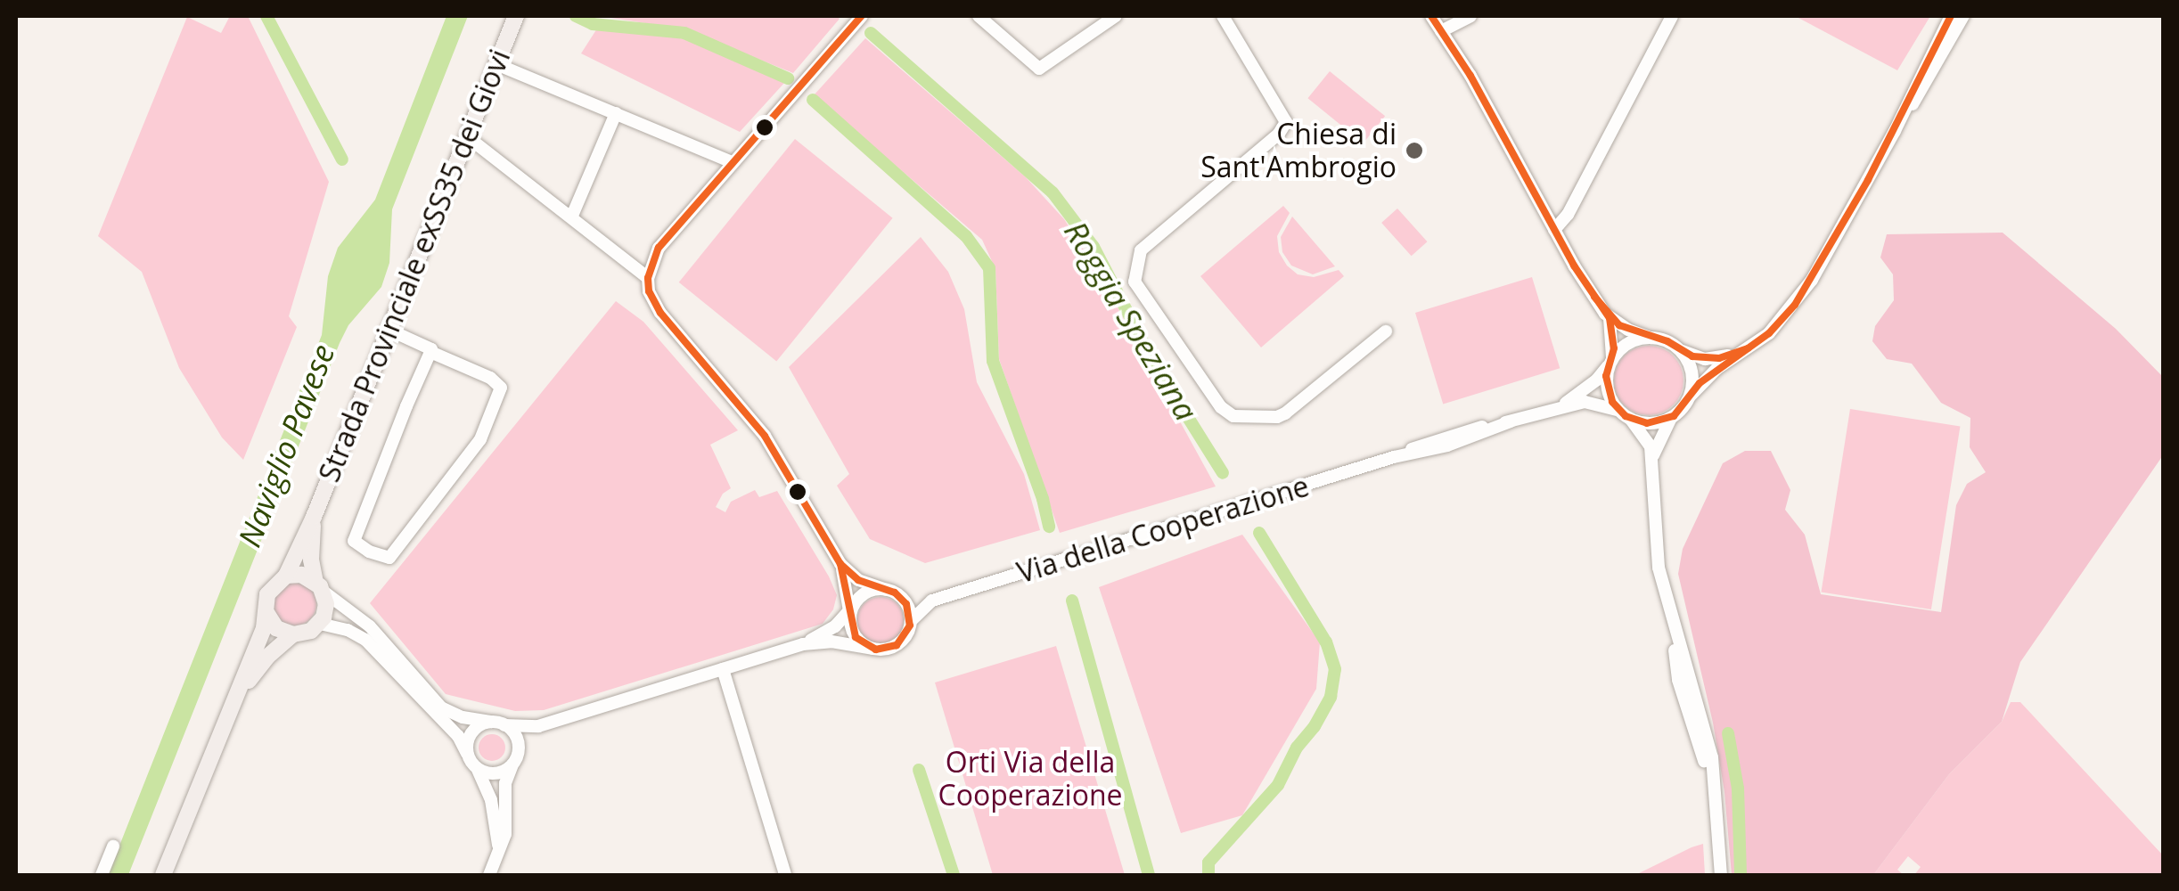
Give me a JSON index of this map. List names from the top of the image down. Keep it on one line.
{"streets":{"main road":["Strada Provinciale exSS35 dei Giovi"],"street":["Via della Cooperazione"]},"water":["Roggia Speziana","Naviglio Pavese"],"parks":["Orti Via della Cooperazione"],"places":["Chiesa di Sant'Ambrogio"]}
